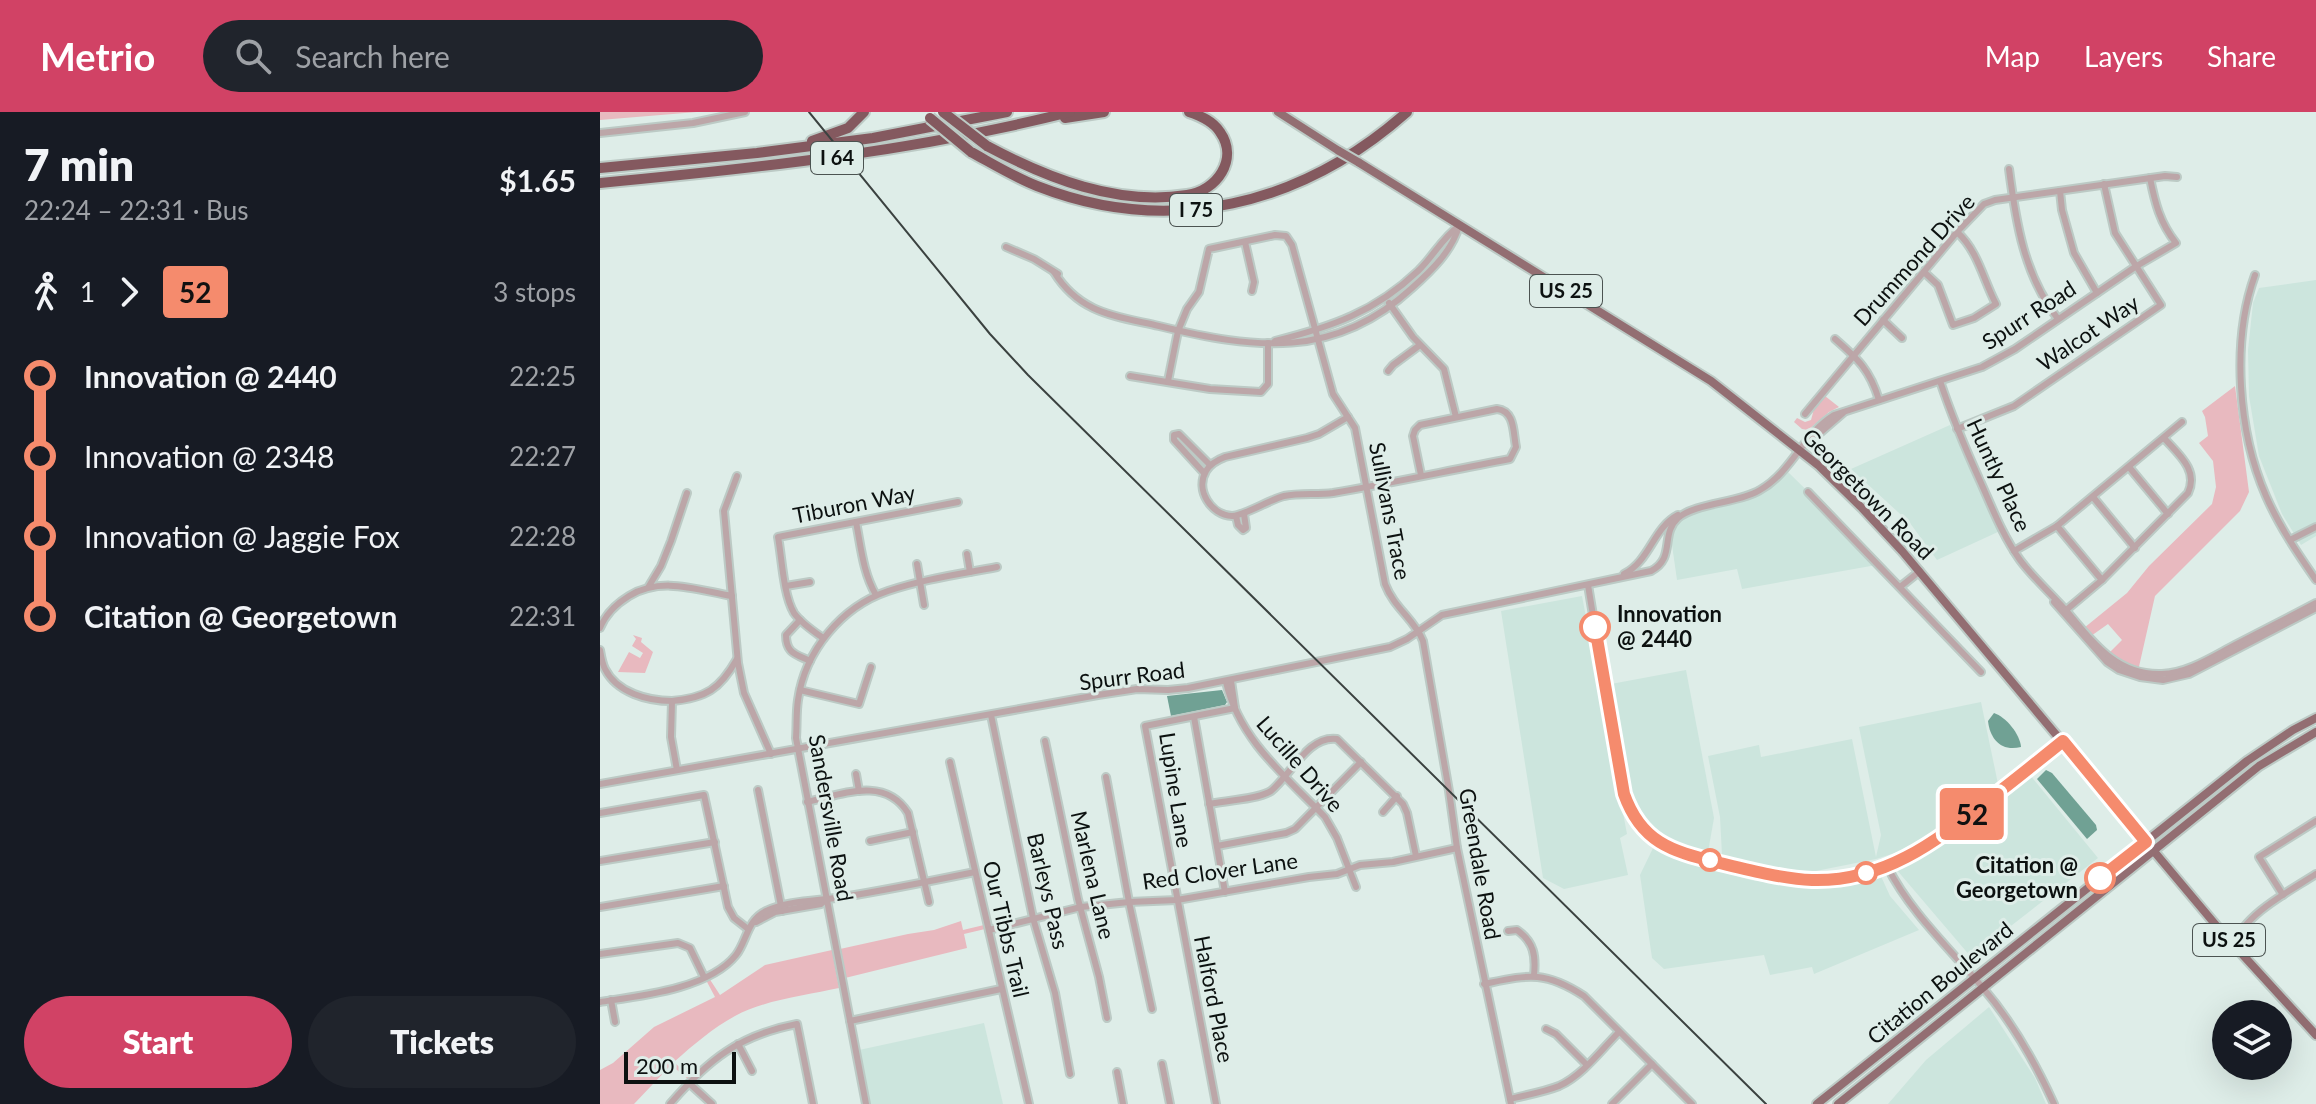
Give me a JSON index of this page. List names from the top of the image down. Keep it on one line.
{"streets":{"highway":["I 64","I 75"],"main road":["US 25","Georgetown Road","Citation Boulevard"],"street":["Drummond Drive","Spurr Road","Walcot Way","Huntly Place","Tiburon Way","Sullivans Trace","Lucille Drive","Lupine Lane","Sandersville Road","Greendale Road","Red Clover Lane","Marlena Lane","Barleys Pass","Our Tibbs Trail","Halford Place"]},"crossings":[["Drummond Drive","Spurr Road"],["Drummond Drive","Walcot Way"],["Spurr Road","Walcot Way"],["Spurr Road","Huntly Place"],["Spurr Road","Georgetown Road"],["Spurr Road","Sullivans Trace"],["Spurr Road","Lucille Drive"],["Spurr Road","Sandersville Road"],["Spurr Road","Greendale Road"],["Spurr Road","Barleys Pass"],["Walcot Way","Huntly Place"],["Georgetown Road","Citation Boulevard"],["Tiburon Way","Sandersville Road"],["Sullivans Trace","Greendale Road"],["Lucille Drive","Lupine Lane"],["Lucille Drive","Red Clover Lane"],["Lupine Lane","Red Clover Lane"],["Lupine Lane","Halford Place"],["Greendale Road","Red Clover Lane"],["Red Clover Lane","Marlena Lane"],["Red Clover Lane","Barleys Pass"],["Red Clover Lane","Our Tibbs Trail"],["Red Clover Lane","Halford Place"]],"places":["Innovation @ 2440","Citation @ Georgetown"],"lines":["bus line 52"],"scale_bar":"200 m","page":{"header":"Metrio","search":"Search here","nav":["Map","Layers","Share"],"heading":["7 min","22:24 – 22:31 · Bus","$1.65"],"on_map":"52","legs":["1","52","3 stops"],"list":[{"name":"Innovation @ 2440","value":"22:25"},{"name":"Innovation @ 2348","value":"22:27"},{"name":"Innovation @ Jaggie Fox","value":"22:28"},{"name":"Citation @ Georgetown","value":"22:31"}],"buttons":["Start","Tickets"],"scale":"200 m"}}
